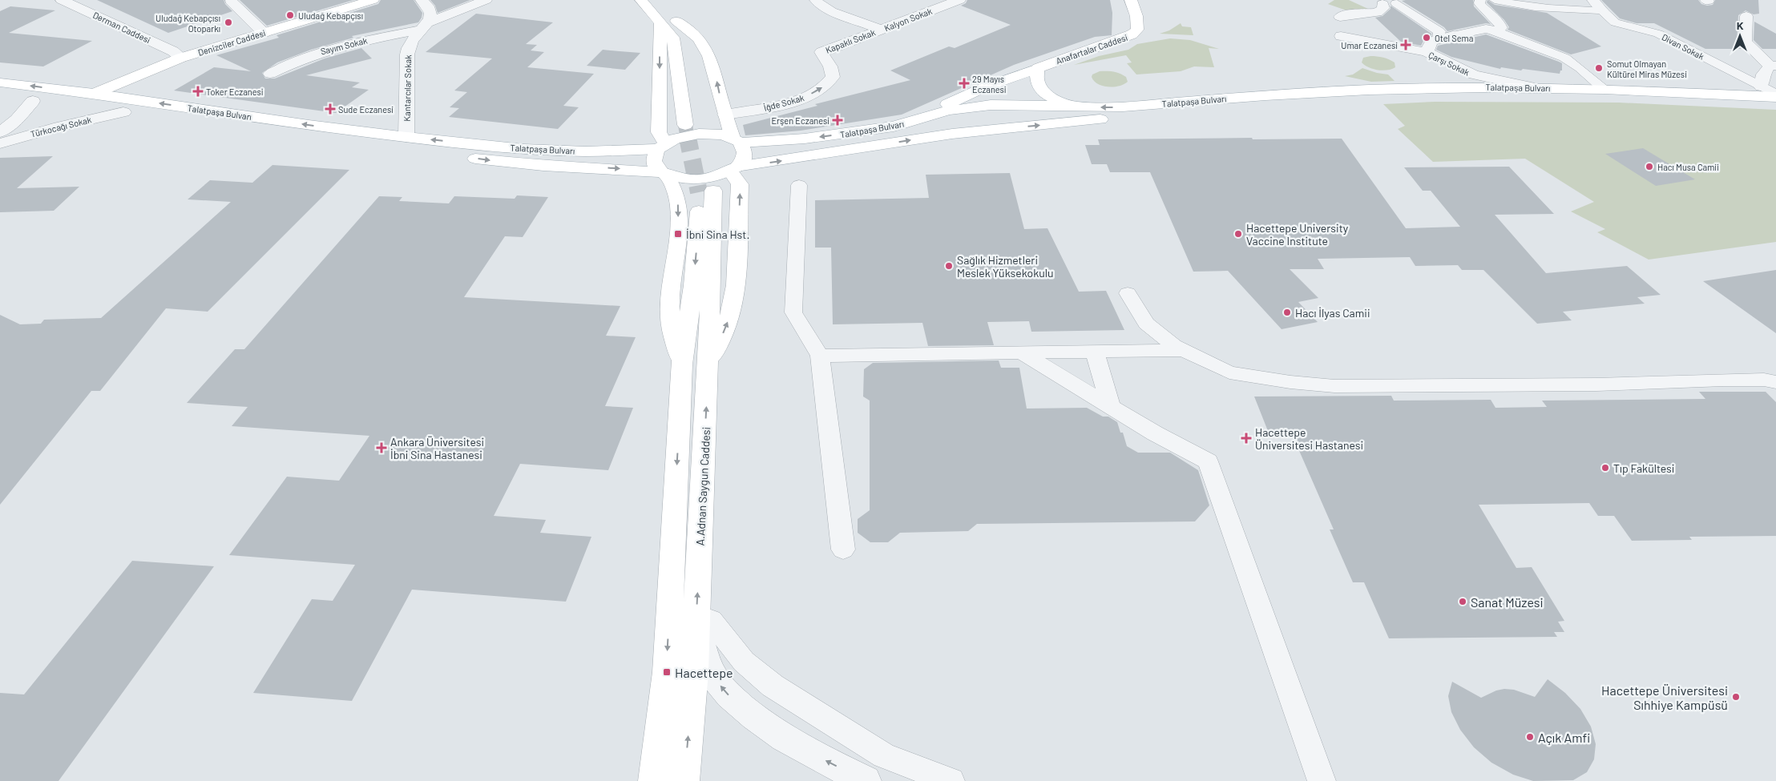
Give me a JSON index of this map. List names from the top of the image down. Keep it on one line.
{"streets":{"main road":["Denizciler Caddesi","Anafartalar Caddesi","Talatpaşa Bulvarı","A.Adnan Saygun Caddesi"],"street":["Kalyon Sokak","Derman Caddesi","Kapaklı Sokak","Sayım Sokak","Divan Sokak","Çarşı Sokak","Kantarcılar Sokak","İğde Sokak","Türkocağı Sokak"]},"crossings":[["Kalyon Sokak","Kapaklı Sokak"],["Derman Caddesi","Denizciler Caddesi"],["Kapaklı Sokak","İğde Sokak"],["Denizciler Caddesi","Talatpaşa Bulvarı"],["Sayım Sokak","Kantarcılar Sokak"],["Divan Sokak","Talatpaşa Bulvarı"],["Çarşı Sokak","Talatpaşa Bulvarı"],["Talatpaşa Bulvarı","Kantarcılar Sokak"],["Talatpaşa Bulvarı","Türkocağı Sokak"]],"places":{"other":["Uludağ Kebapçısı","Uludağ Kebapçısı Otoparkı","Otel Sema","Somut Olmayan Kültürel Miras Müzesi","Hacı Musa Camii","Hacettepe University Vaccine Institute","Sağlık Hizmetleri Meslek Yüksekokulu","Hacı İlyas Camii","Tıp Fakültesi","Sanat Müzesi","Hacettepe Üniversitesi Sıhhiye Kampüsü","Açık Amfi"],"health":["Umar Eczanesi","29 Mayıs Eczanesi","Toker Eczanesi","Sude Eczanesi","Erşen Eczanesi","Hacettepe Üniversitesi Hastanesi","Ankara Üniversitesi İbni Sina Hastanesi"],"transit":["İbni Sina Hst.","Hacettepe"]},"north":"top"}
